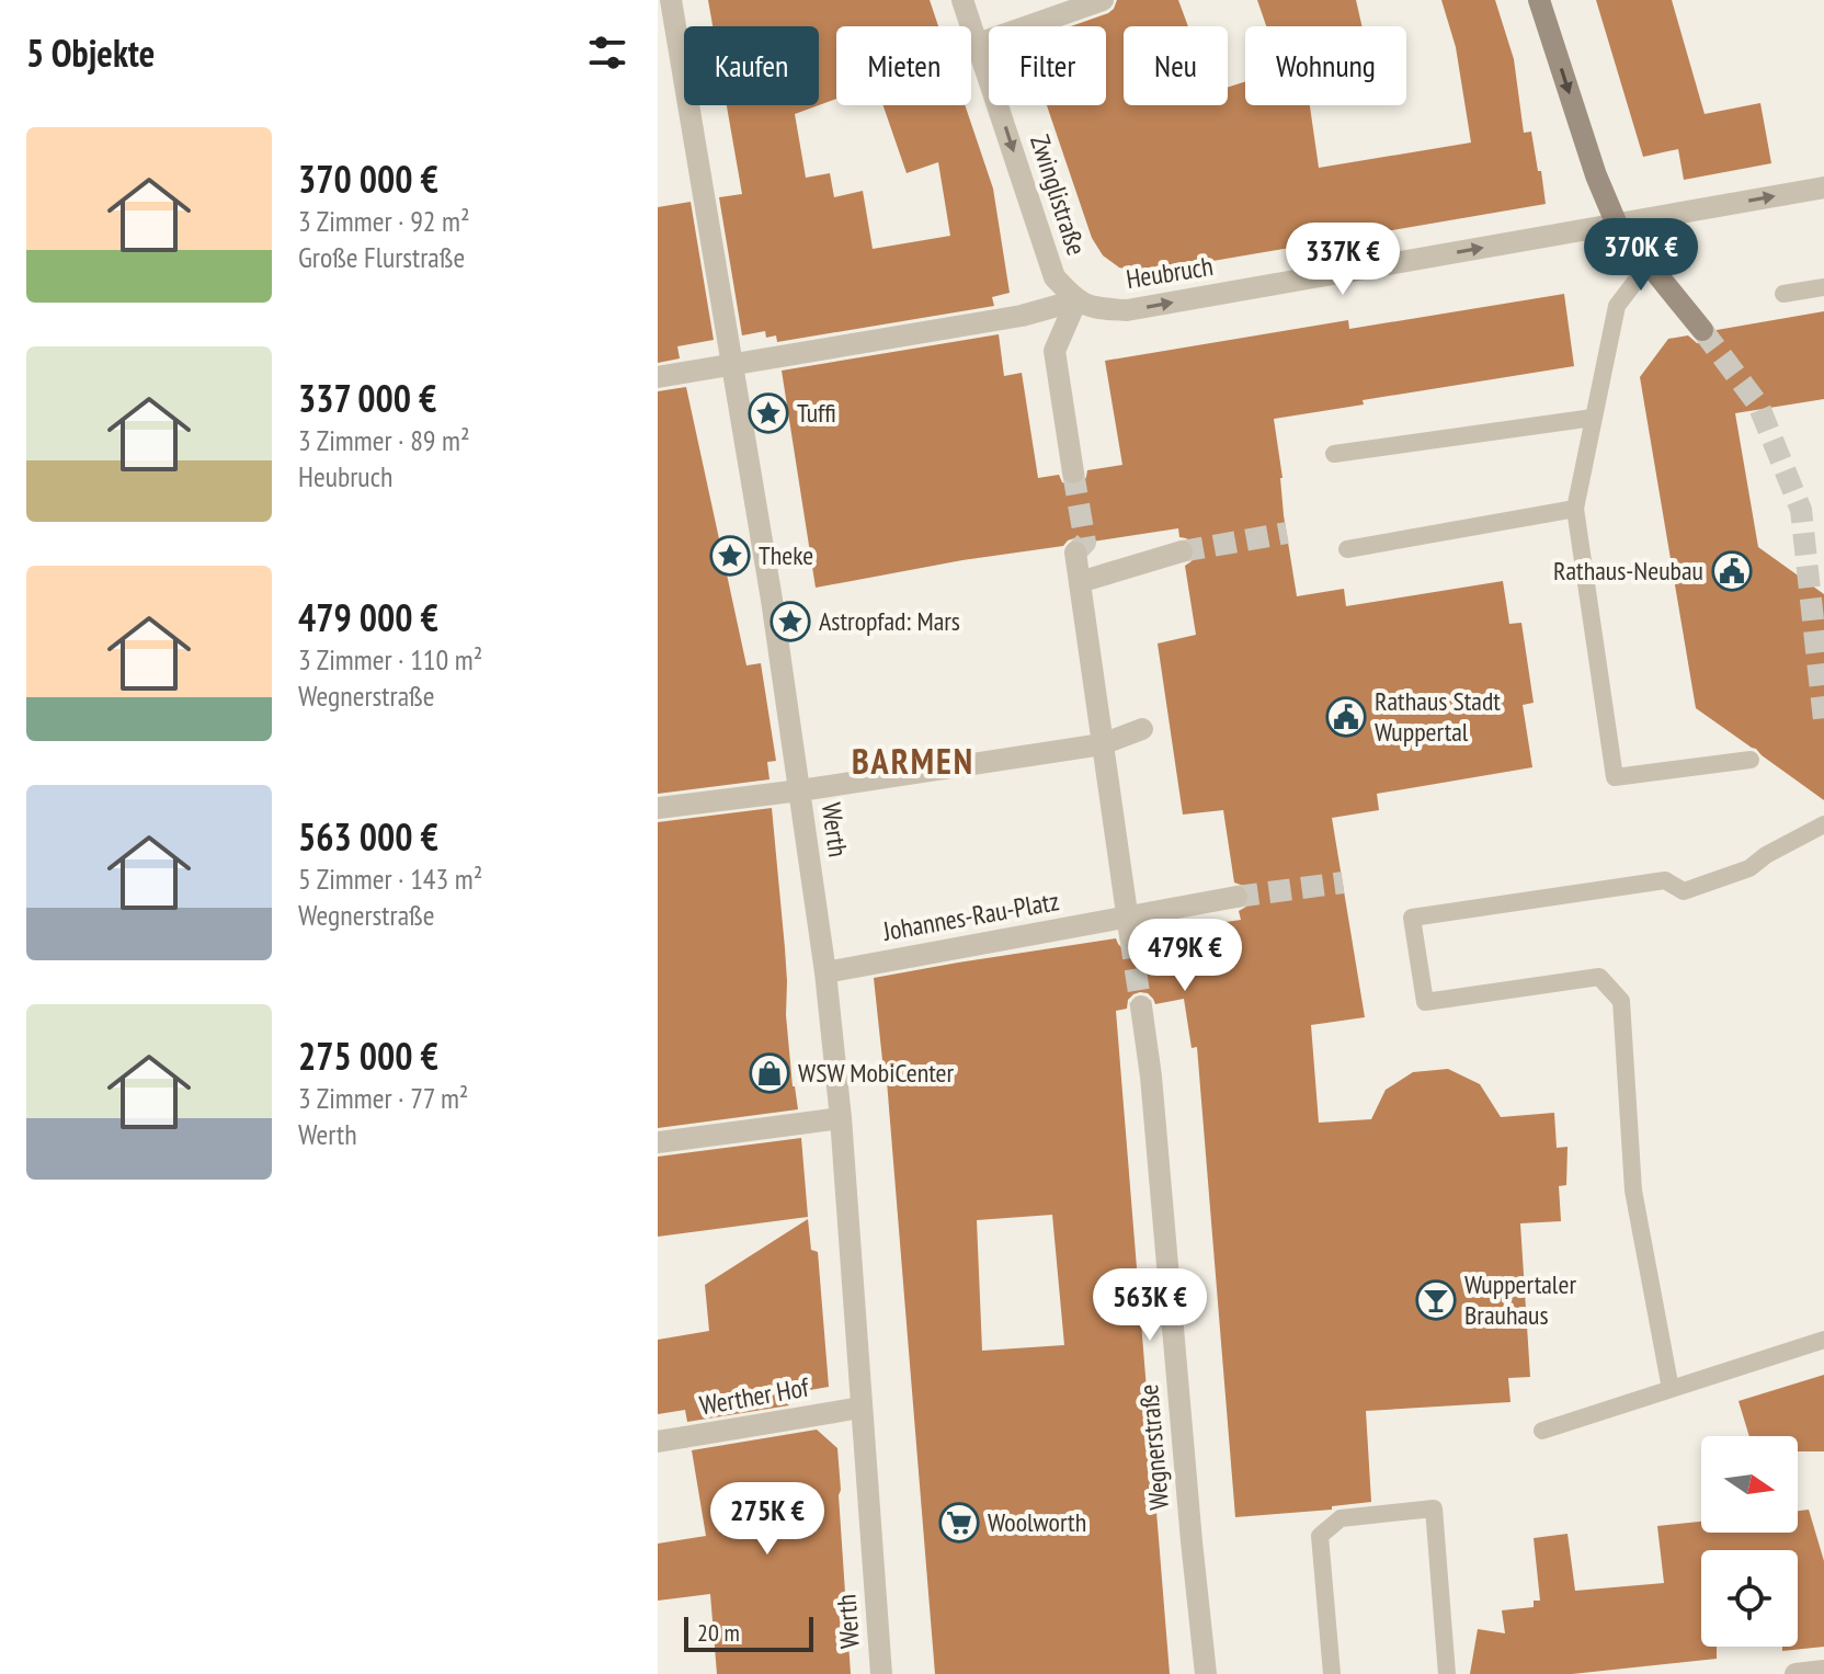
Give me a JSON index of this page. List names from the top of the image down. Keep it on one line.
{"streets":{"street":["Zwinglistraße","Heubruch","Werth","Johannes-Rau-Platz","Werther Hof","Wegnerstraße"]},"crossings":[["Zwinglistraße","Heubruch"],["Heubruch","Werth"],["Werth","Johannes-Rau-Platz"],["Werth","Werther Hof"]],"one_way":["Zwinglistraße","Heubruch"],"districts":["BARMEN"],"places":{"place":["Tuffi","Theke","Astropfad: Mars"],"public building":["Rathaus-Neubau","Rathaus Stadt Wuppertal"],"shop":["WSW MobiCenter"],"bar":["Wuppertaler Brauhaus"],"supermarket":["Woolworth"]},"scale_bar":"20 m","north":"right","page":{"heading":"5 Objekte","chip":["Kaufen","Mieten","Filter","Neu","Wohnung"],"list":[{"name":"370 000 €","note":"3 Zimmer · 92 m² · Große Flurstraße"},{"name":"337 000 €","note":"3 Zimmer · 89 m² · Heubruch"},{"name":"479 000 €","note":"3 Zimmer · 110 m² · Wegnerstraße"},{"name":"563 000 €","note":"5 Zimmer · 143 m² · Wegnerstraße"},{"name":"275 000 €","note":"3 Zimmer · 77 m² · Werth"}],"price":["370K €","337K €","479K €","563K €","275K €"],"scale":"20 m"}}
